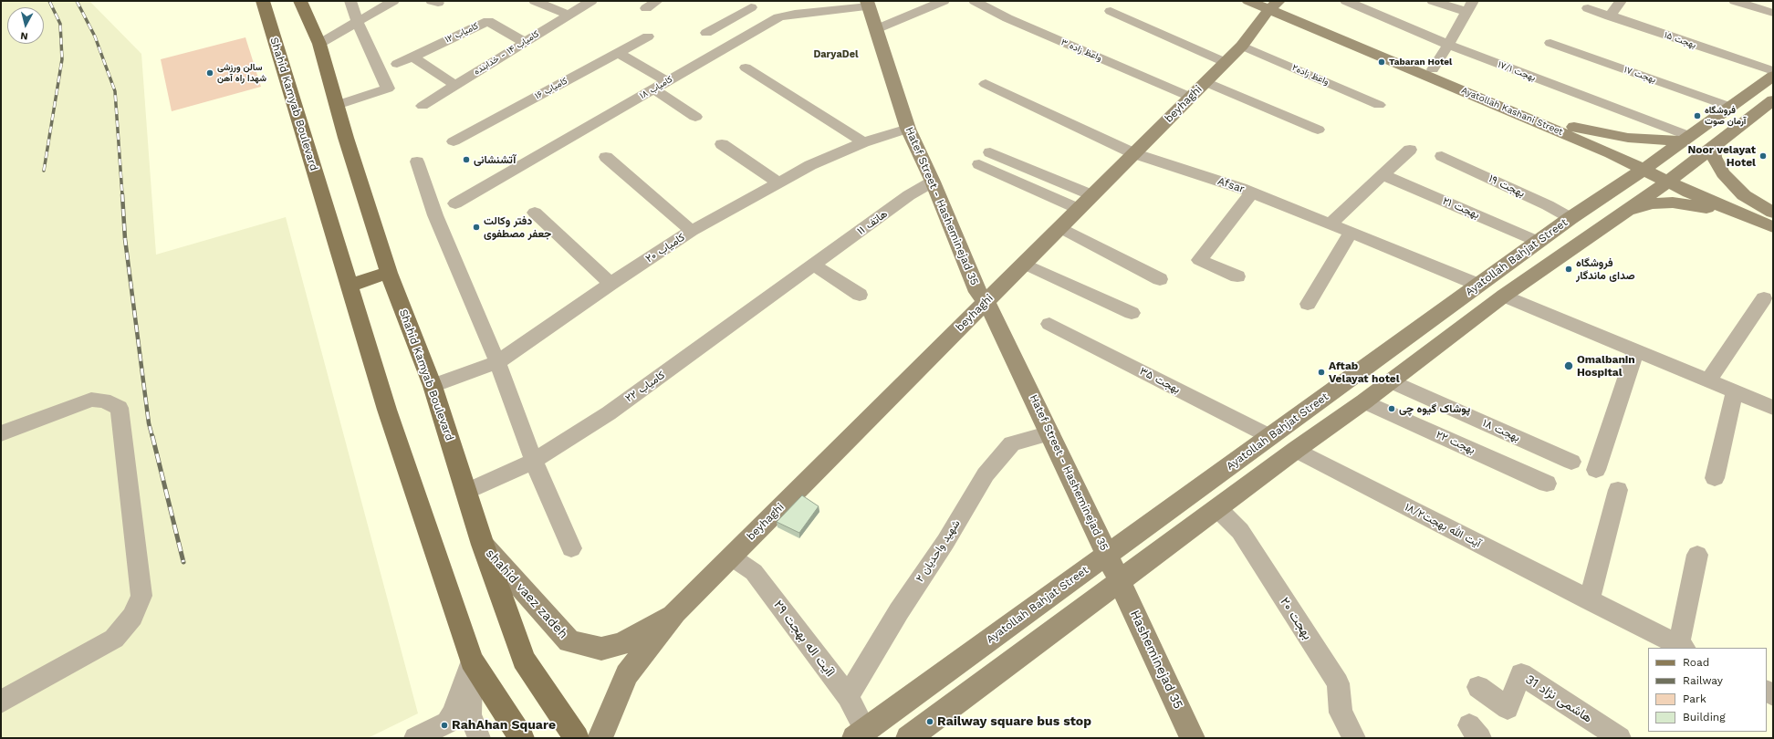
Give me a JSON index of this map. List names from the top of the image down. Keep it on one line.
{"streets":{"main road":["Shahid Kamyab Boulevard","beyhaghi","Ayatollah Kashani Street","Hatef Street - Hasheminejad 35","Ayatollah Bahjat Street","shahid vaez zadeh","Hasheminejad 35"],"street":["کامیاب ۱۲","بهجت ۱۵","واعظ زاده ۳","کامیاب ۱۴ - خدابنده","بهجت ۱۷/۱","واعظ زاده۲","بهجت ۱۷","کامیاب ۱۸","کامیاب ۱۶","Afsar","بهجت ۱۹","بهجت ۲۱","هاتف ۱۱","کامیاب ۲۰","بهجت ۳۵","کامیاب ۲۲","بهجت ۱۸","بهجت ۲۲","آیت الله بهجت۱۸/۲","شهید واحدیان ۲","بهجت ۲۰","اآیت اله بهجت ۲۹","هاشمی نژاد 31"]},"crossings":[["کامیاب ۱۲","کامیاب ۱۴ - خدابنده"],["واعظ زاده ۳","beyhaghi"],["بهجت ۱۷/۱","Ayatollah Bahjat Street"],["واعظ زاده۲","beyhaghi"],["بهجت ۱۷","Ayatollah Bahjat Street"],["کامیاب ۱۸","Hatef Street - Hasheminejad 35"],["Shahid Kamyab Boulevard","کامیاب ۲۰"],["Shahid Kamyab Boulevard","کامیاب ۲۲"],["Shahid Kamyab Boulevard","shahid vaez zadeh"],["beyhaghi","Ayatollah Kashani Street"],["beyhaghi","Afsar"],["beyhaghi","Hatef Street - Hasheminejad 35"],["beyhaghi","shahid vaez zadeh"],["beyhaghi","اآیت اله بهجت ۲۹"],["Ayatollah Kashani Street","Ayatollah Bahjat Street"],["Afsar","Ayatollah Bahjat Street"],["بهجت ۱۹","Ayatollah Bahjat Street"],["Hatef Street - Hasheminejad 35","هاتف ۱۱"],["Hatef Street - Hasheminejad 35","کامیاب ۲۰"],["Hatef Street - Hasheminejad 35","Ayatollah Bahjat Street"],["Hatef Street - Hasheminejad 35","شهید واحدیان ۲"],["Hatef Street - Hasheminejad 35","Hasheminejad 35"],["بهجت ۲۱","Ayatollah Bahjat Street"],["هاتف ۱۱","کامیاب ۲۲"],["Ayatollah Bahjat Street","بهجت ۳۵"],["Ayatollah Bahjat Street","اآیت اله بهجت ۲۹"],["شهید واحدیان ۲","اآیت اله بهجت ۲۹"]],"districts":["DaryaDel"],"places":["Tabaran Hotel","سالن ورزشی شهدا راه آهن","فروشگاه آرمان صوت","Noor velayat Hotel","آتشنشانی","دفتر وکالت جعفر مصطفوی","فروشگاه صدای ماندگار","Omalbanin Hospital","Aftab Velayat hotel","پوشاک گیوه چی","Railway square bus stop","RahAhan Square"],"legend":["Road","Railway","Park","Building"],"north":"bottom"}
